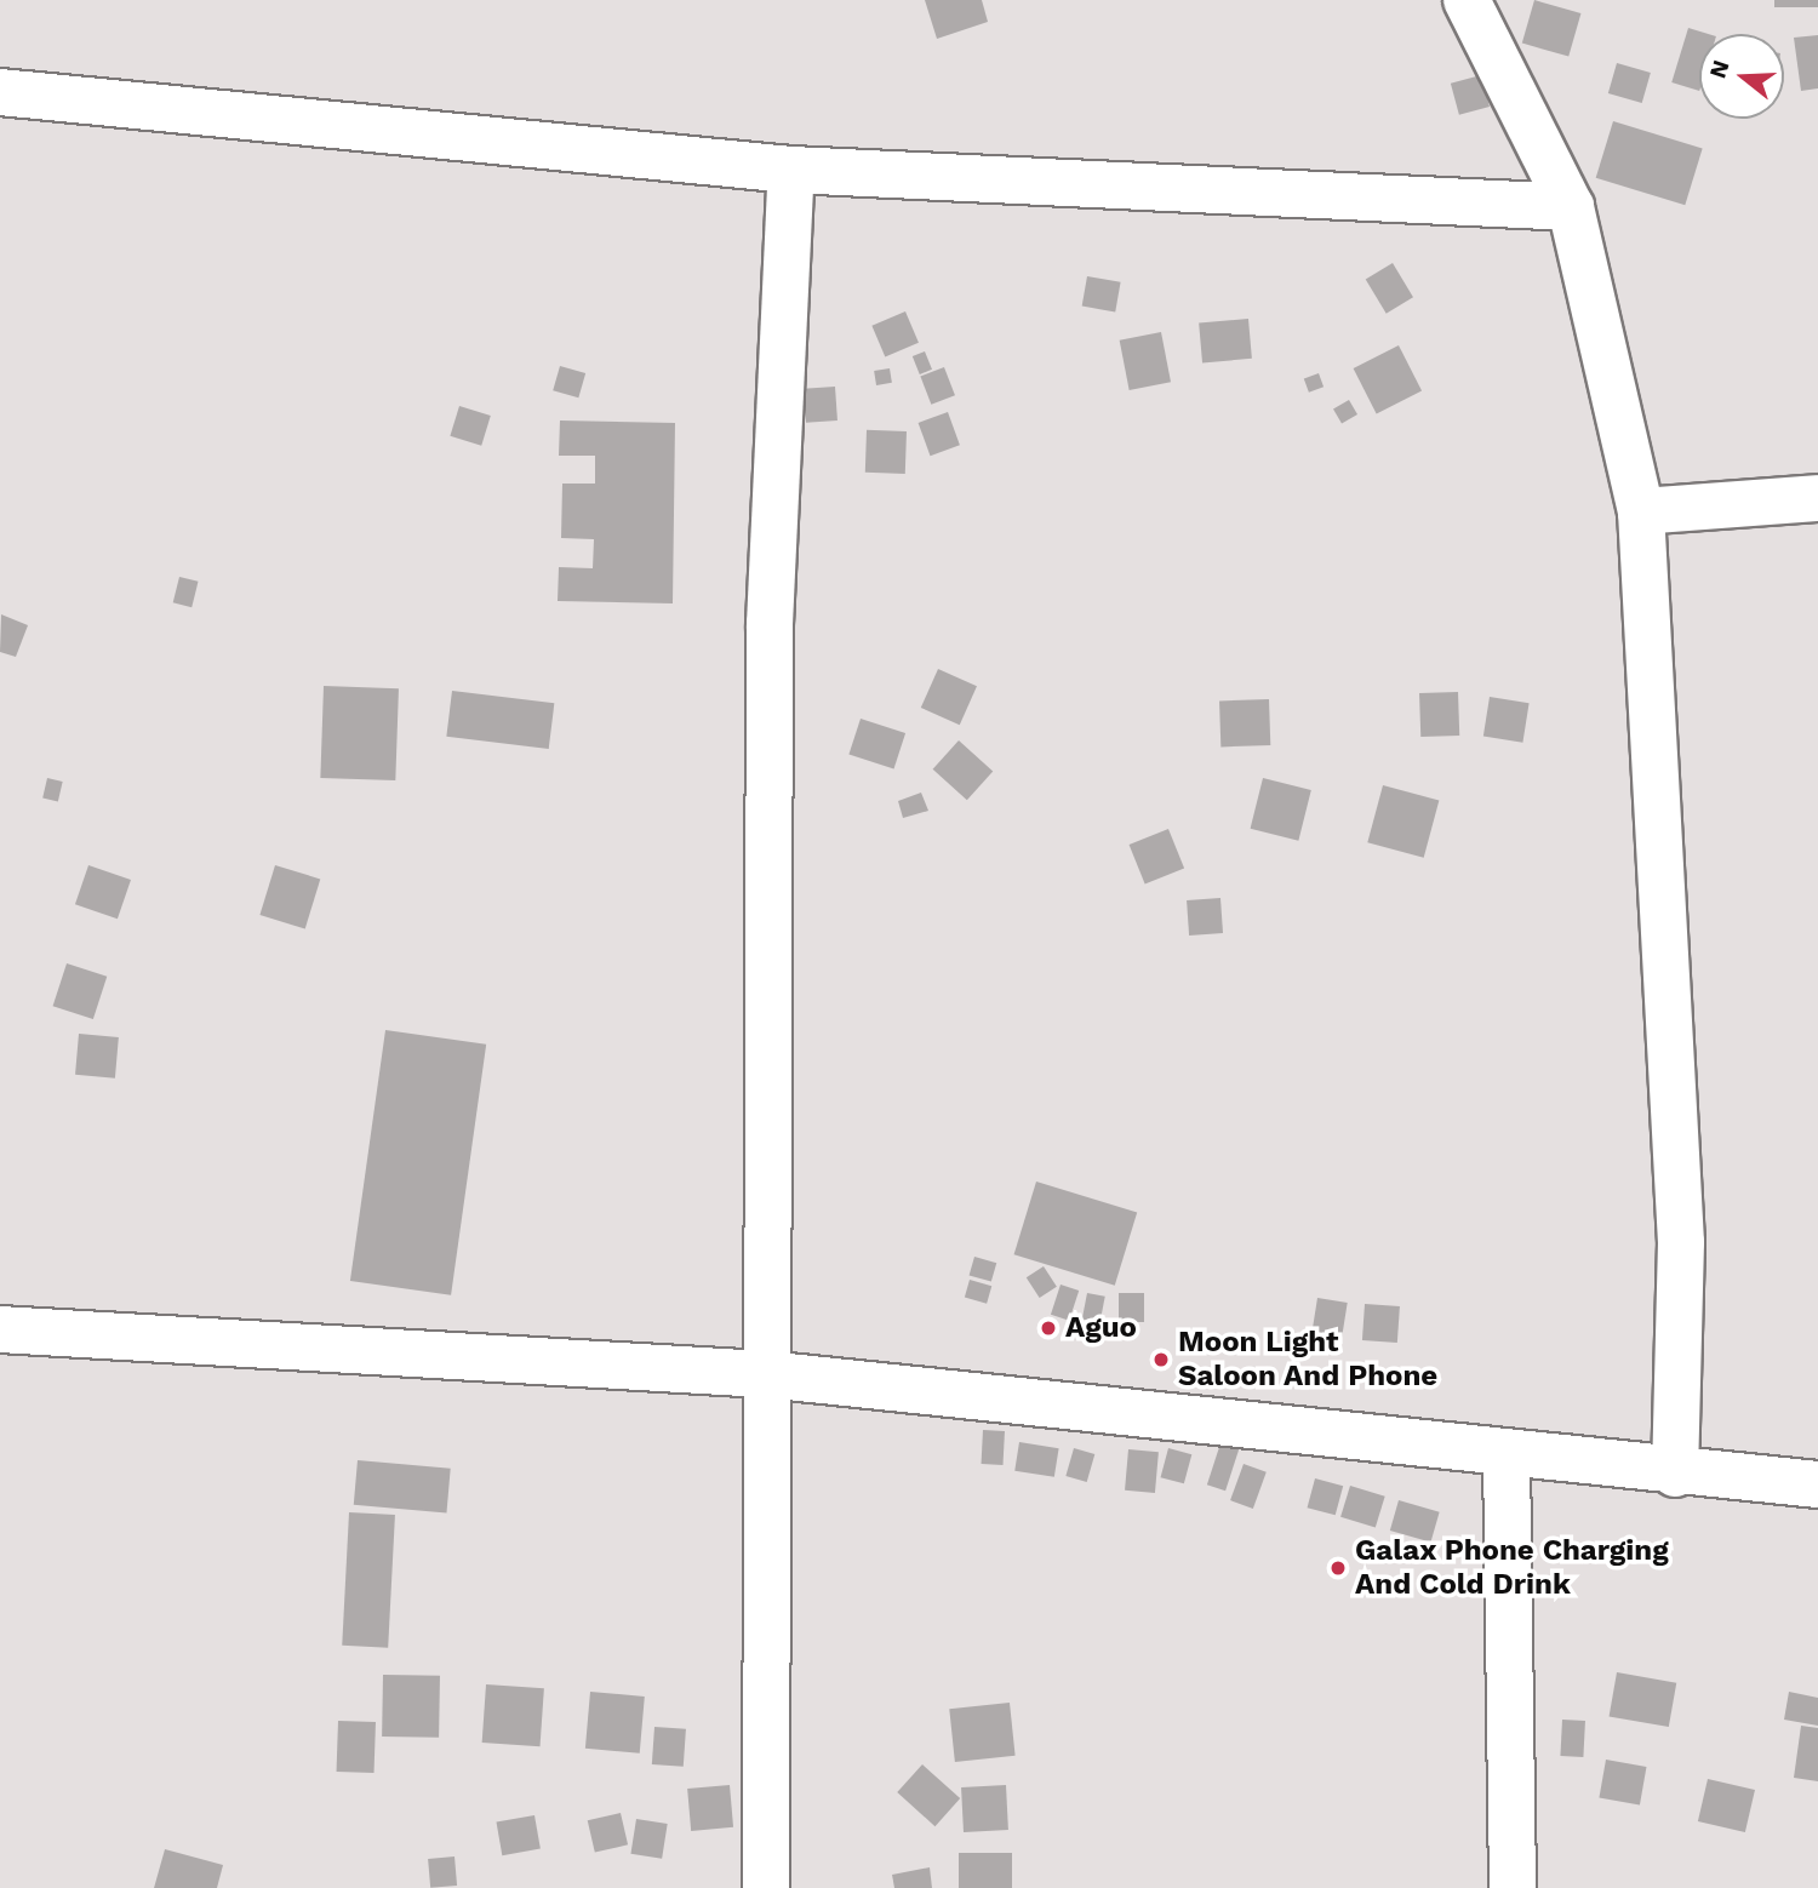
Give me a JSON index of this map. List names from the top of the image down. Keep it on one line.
{"places":["Aguo","Moon Light Saloon And Phone","Galax Phone Charging And Cold Drink"],"north":"left"}
